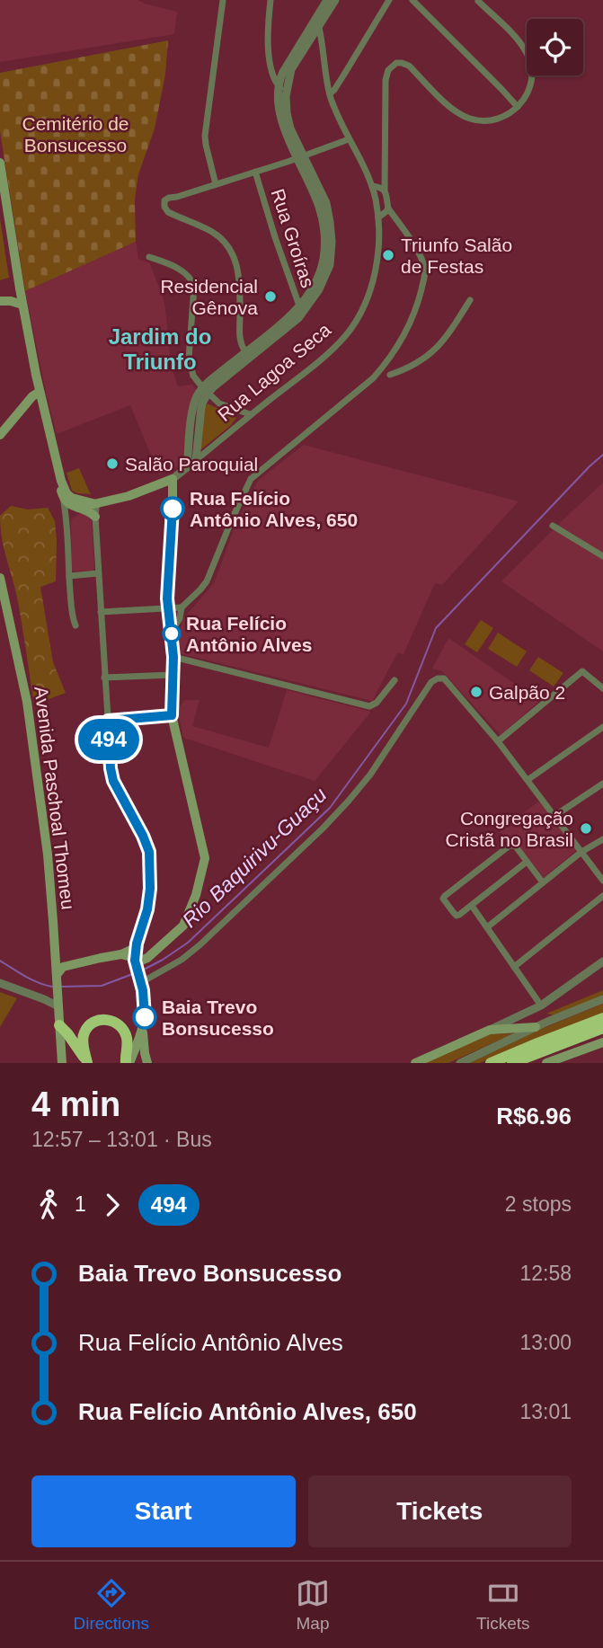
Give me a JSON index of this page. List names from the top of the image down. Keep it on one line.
{"streets":{"main road":["Rua Lagoa Seca","Avenida Paschoal Thomeu"],"street":["Rua Groíras"]},"districts":["Jardim do Triunfo"],"water":["Rio Baquirivu-Guaçu"],"parks":["Cemitério de Bonsucesso"],"places":["Triunfo Salão de Festas","Residencial Gênova","Salão Paroquial","Rua Felício Antônio Alves, 650","Rua Felício Antônio Alves","Galpão 2","Congregação Cristã no Brasil","Baia Trevo Bonsucesso"],"lines":["bus line 494"],"page":{"on_map":"494","heading":["4 min","12:57 – 13:01 · Bus","R$6.96"],"legs":["1","494","2 stops"],"list":[{"name":"Baia Trevo Bonsucesso","value":"12:58"},{"name":"Rua Felício Antônio Alves","value":"13:00"},{"name":"Rua Felício Antônio Alves, 650","value":"13:01"}],"buttons":["Start","Tickets"],"tabs":["Directions","Map","Tickets"]}}
